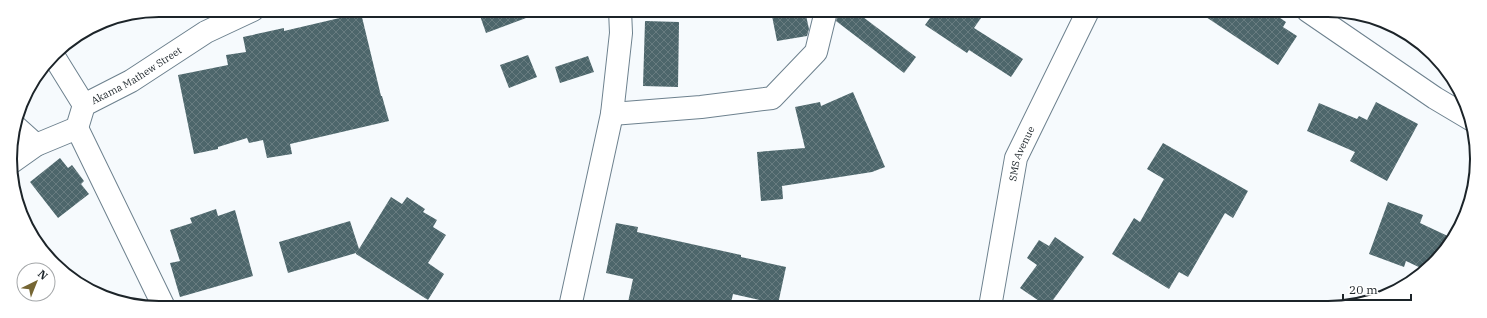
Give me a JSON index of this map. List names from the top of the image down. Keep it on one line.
{"streets":{"street":["Akama Mathew Street","SMS Avenue"]},"scale_bar":"20 m","north":"top right"}
